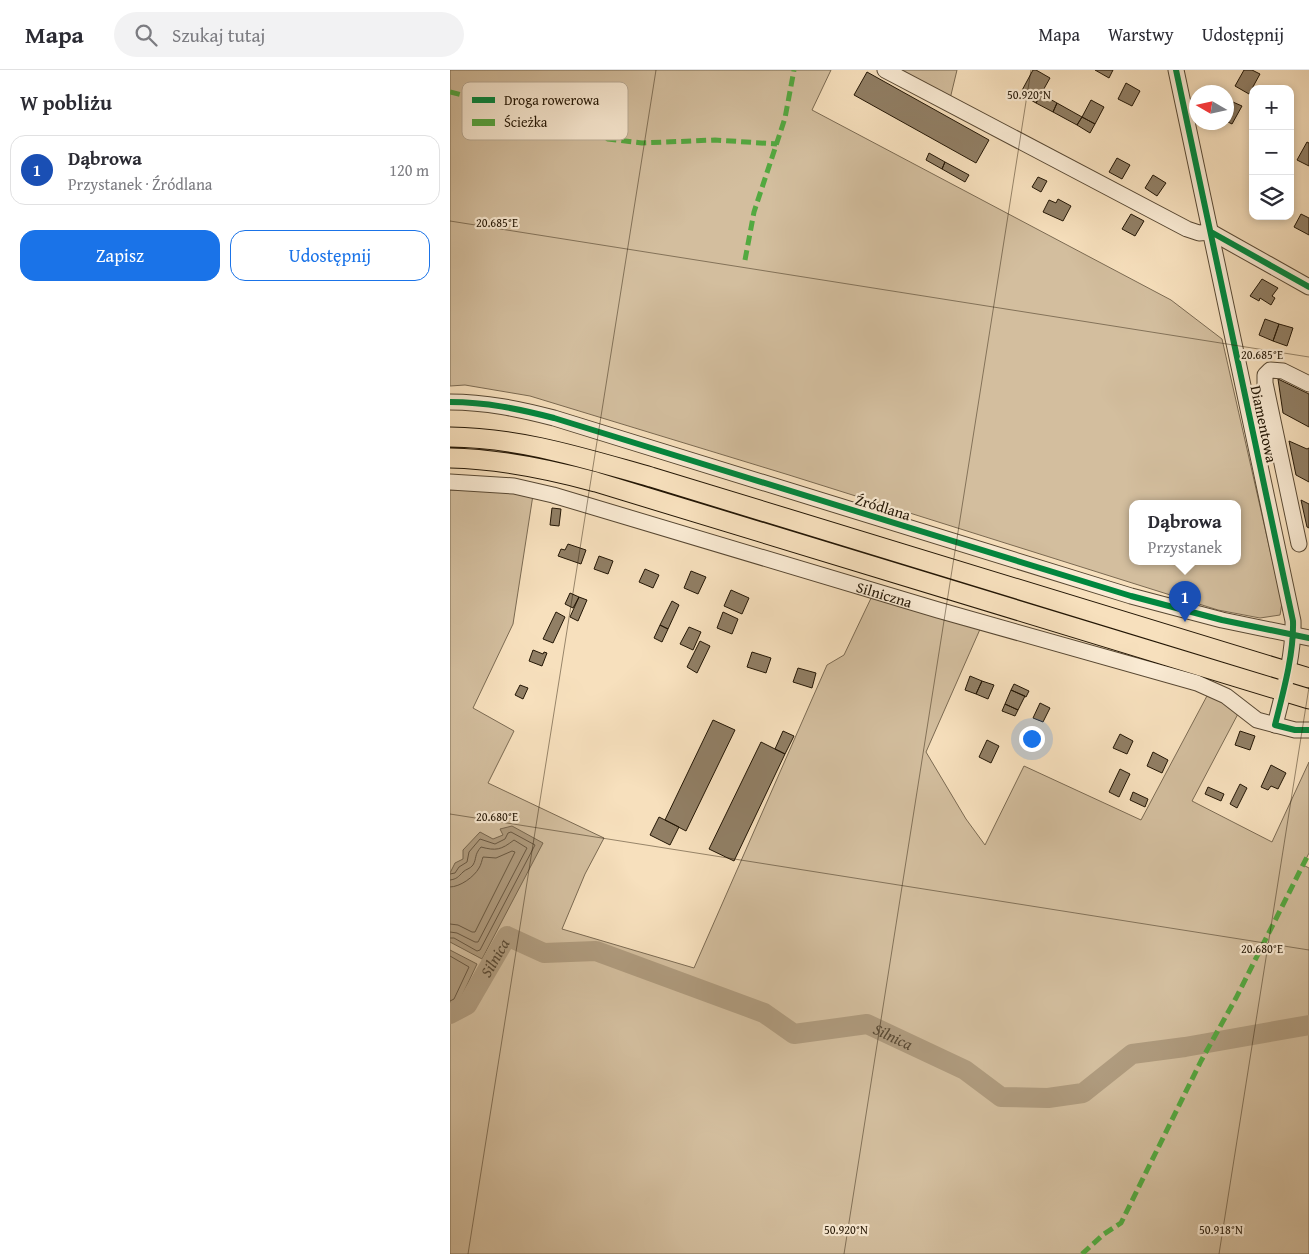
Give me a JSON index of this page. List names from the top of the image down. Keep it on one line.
{"streets":{"street":["Diamentowa","Źródlana","Silniczna"]},"crossings":[["Diamentowa","Źródlana"],["Diamentowa","Silniczna"]],"water":["Silnica"],"legend":["Droga rowerowa","Ścieżka"],"north":"left","page":{"header":"Mapa","search":"Szukaj tutaj","nav":["Mapa","Warstwy","Udostępnij"],"heading":"W pobliżu","map_buttons":["+","−"],"list":[{"mark":"1","name":"Dąbrowa","note":"Przystanek · Źródlana","value":"120 m"}],"buttons":["Zapisz","Udostępnij"],"popup":["Dąbrowa","Przystanek"],"pins":"1"},"coordinates":["50.920°N","20.685°E","20.680°E","50.918°N"]}
